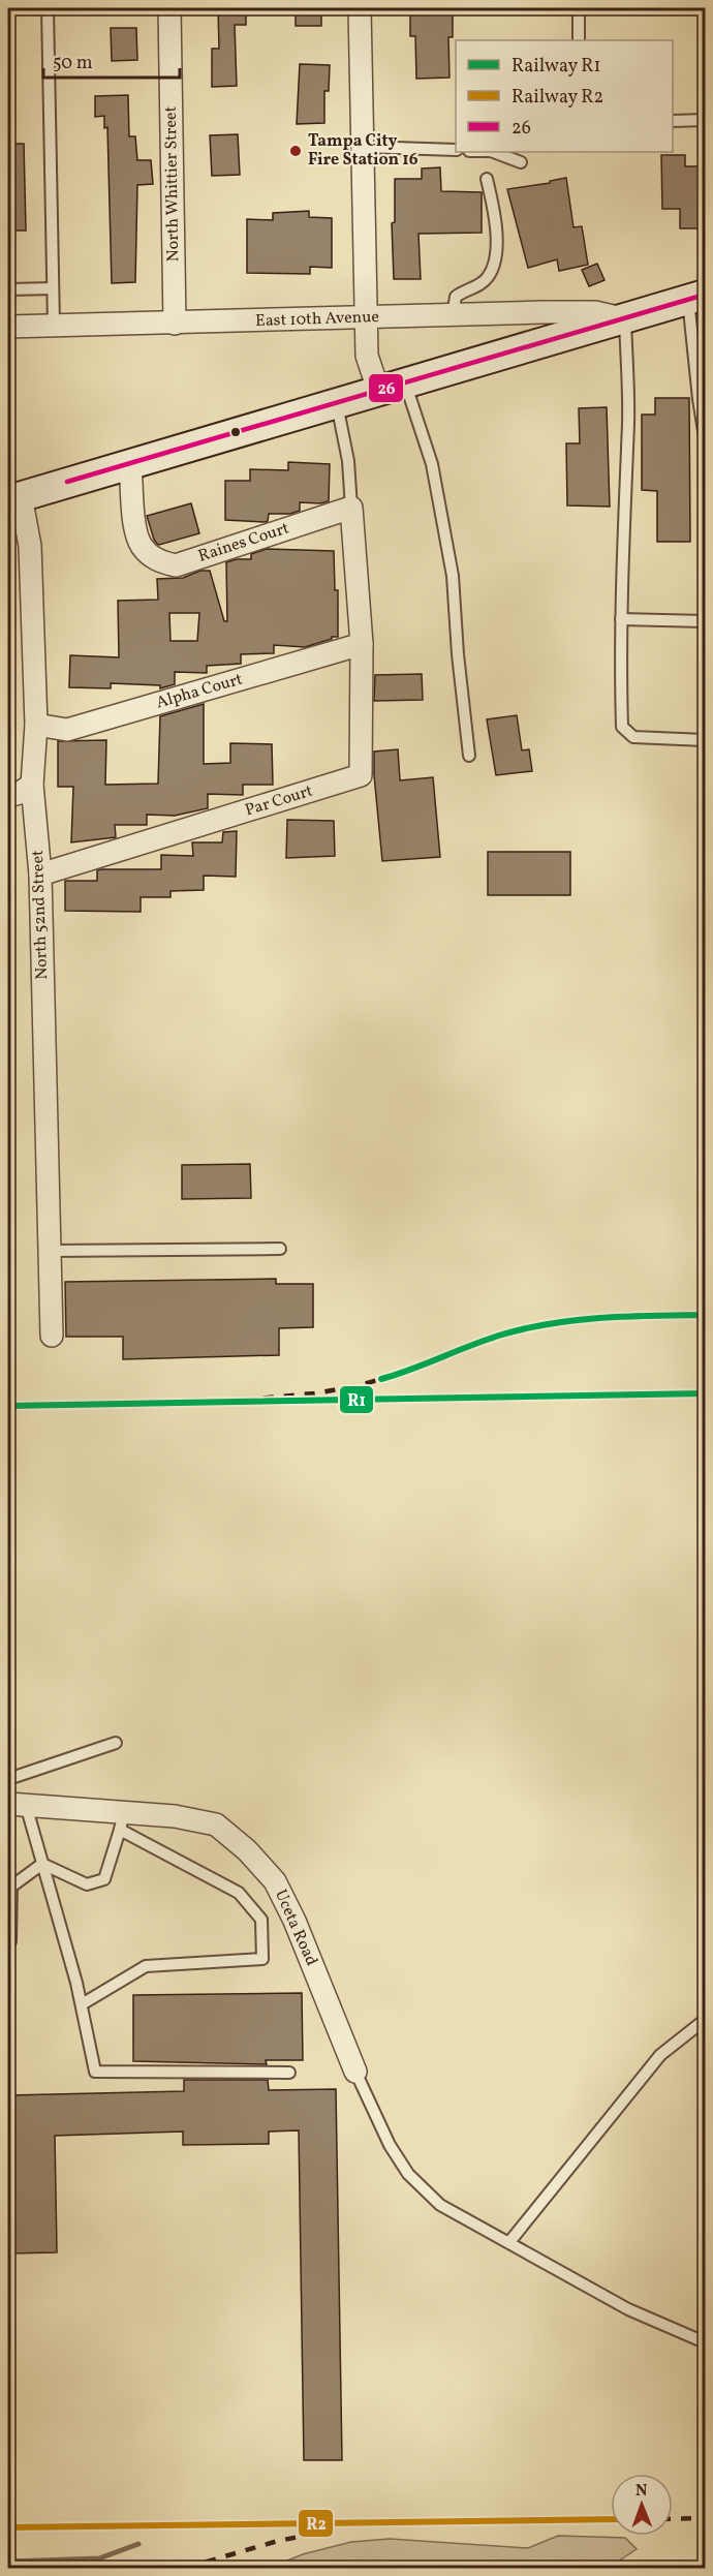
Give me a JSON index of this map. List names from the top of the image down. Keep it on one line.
{"streets":{"street":["North Whittier Street","East 10th Avenue","Raines Court","Alpha Court","Par Court","North 52nd Street","Uceta Road"]},"crossings":[["North Whittier Street","East 10th Avenue"],["Raines Court","Par Court"],["Alpha Court","Par Court"],["Alpha Court","North 52nd Street"],["Par Court","North 52nd Street"]],"places":["Tampa City Fire Station 16"],"lines":["transit line 26","rail line R1","rail line R2"],"legend":["Railway R1","Railway R2","26"],"scale_bar":"50 m","north":"top"}
